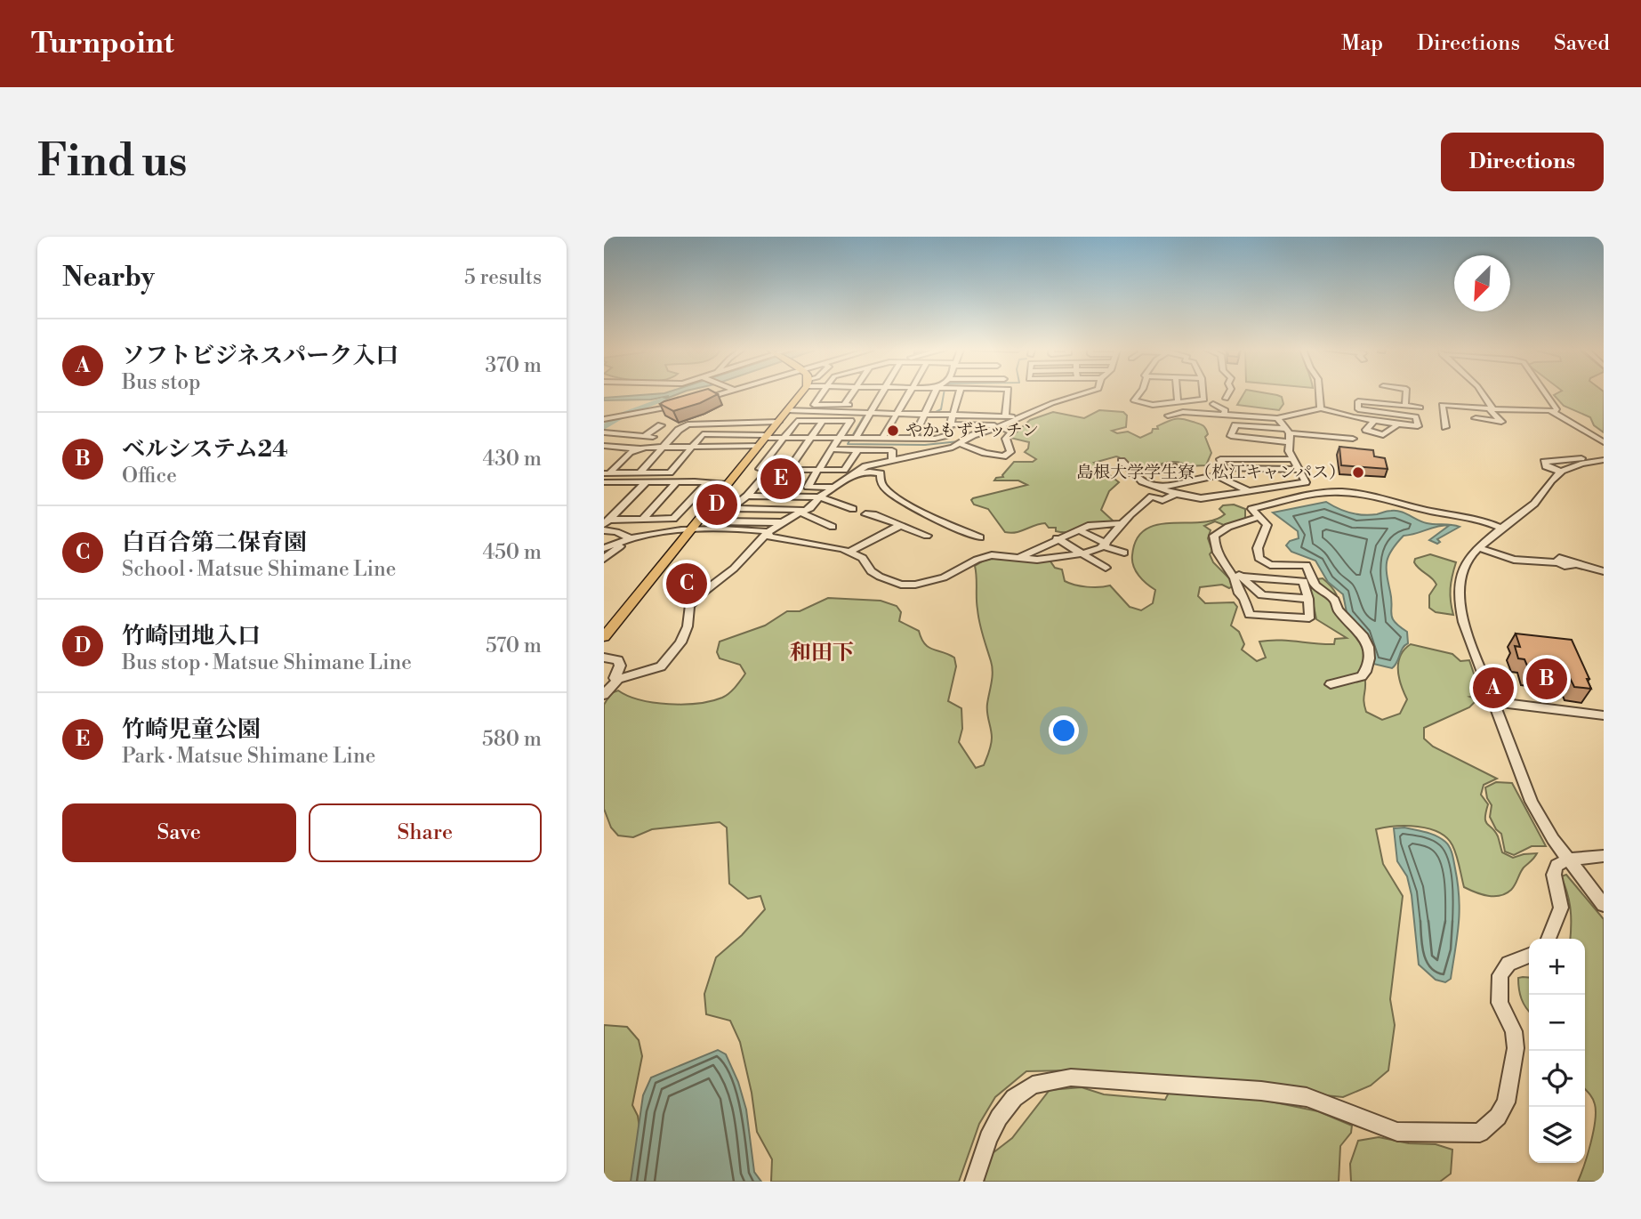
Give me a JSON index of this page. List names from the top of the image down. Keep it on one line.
{"districts":["和田下"],"places":["やかもずキッチン","島根大学学生寮（松江キャンパス）"],"north":"bottom left","page":{"header":"Turnpoint","nav":["Map","Directions","Saved"],"buttons":["Directions",["Save","Share"]],"title":"Find us","heading":["Nearby","5 results"],"list":[{"mark":"A","name":"ソフトビジネスパーク入口","note":"Bus stop","value":"370 m"},{"mark":"B","name":"ベルシステム24","note":"Office","value":"430 m"},{"mark":"C","name":"白百合第二保育園","note":"School · Matsue Shimane Line","value":"450 m"},{"mark":"D","name":"竹崎団地入口","note":"Bus stop · Matsue Shimane Line","value":"570 m"},{"mark":"E","name":"竹崎児童公園","note":"Park · Matsue Shimane Line","value":"580 m"}],"pins":["E","D","C","B","A"],"map_buttons":["+","−"]}}
